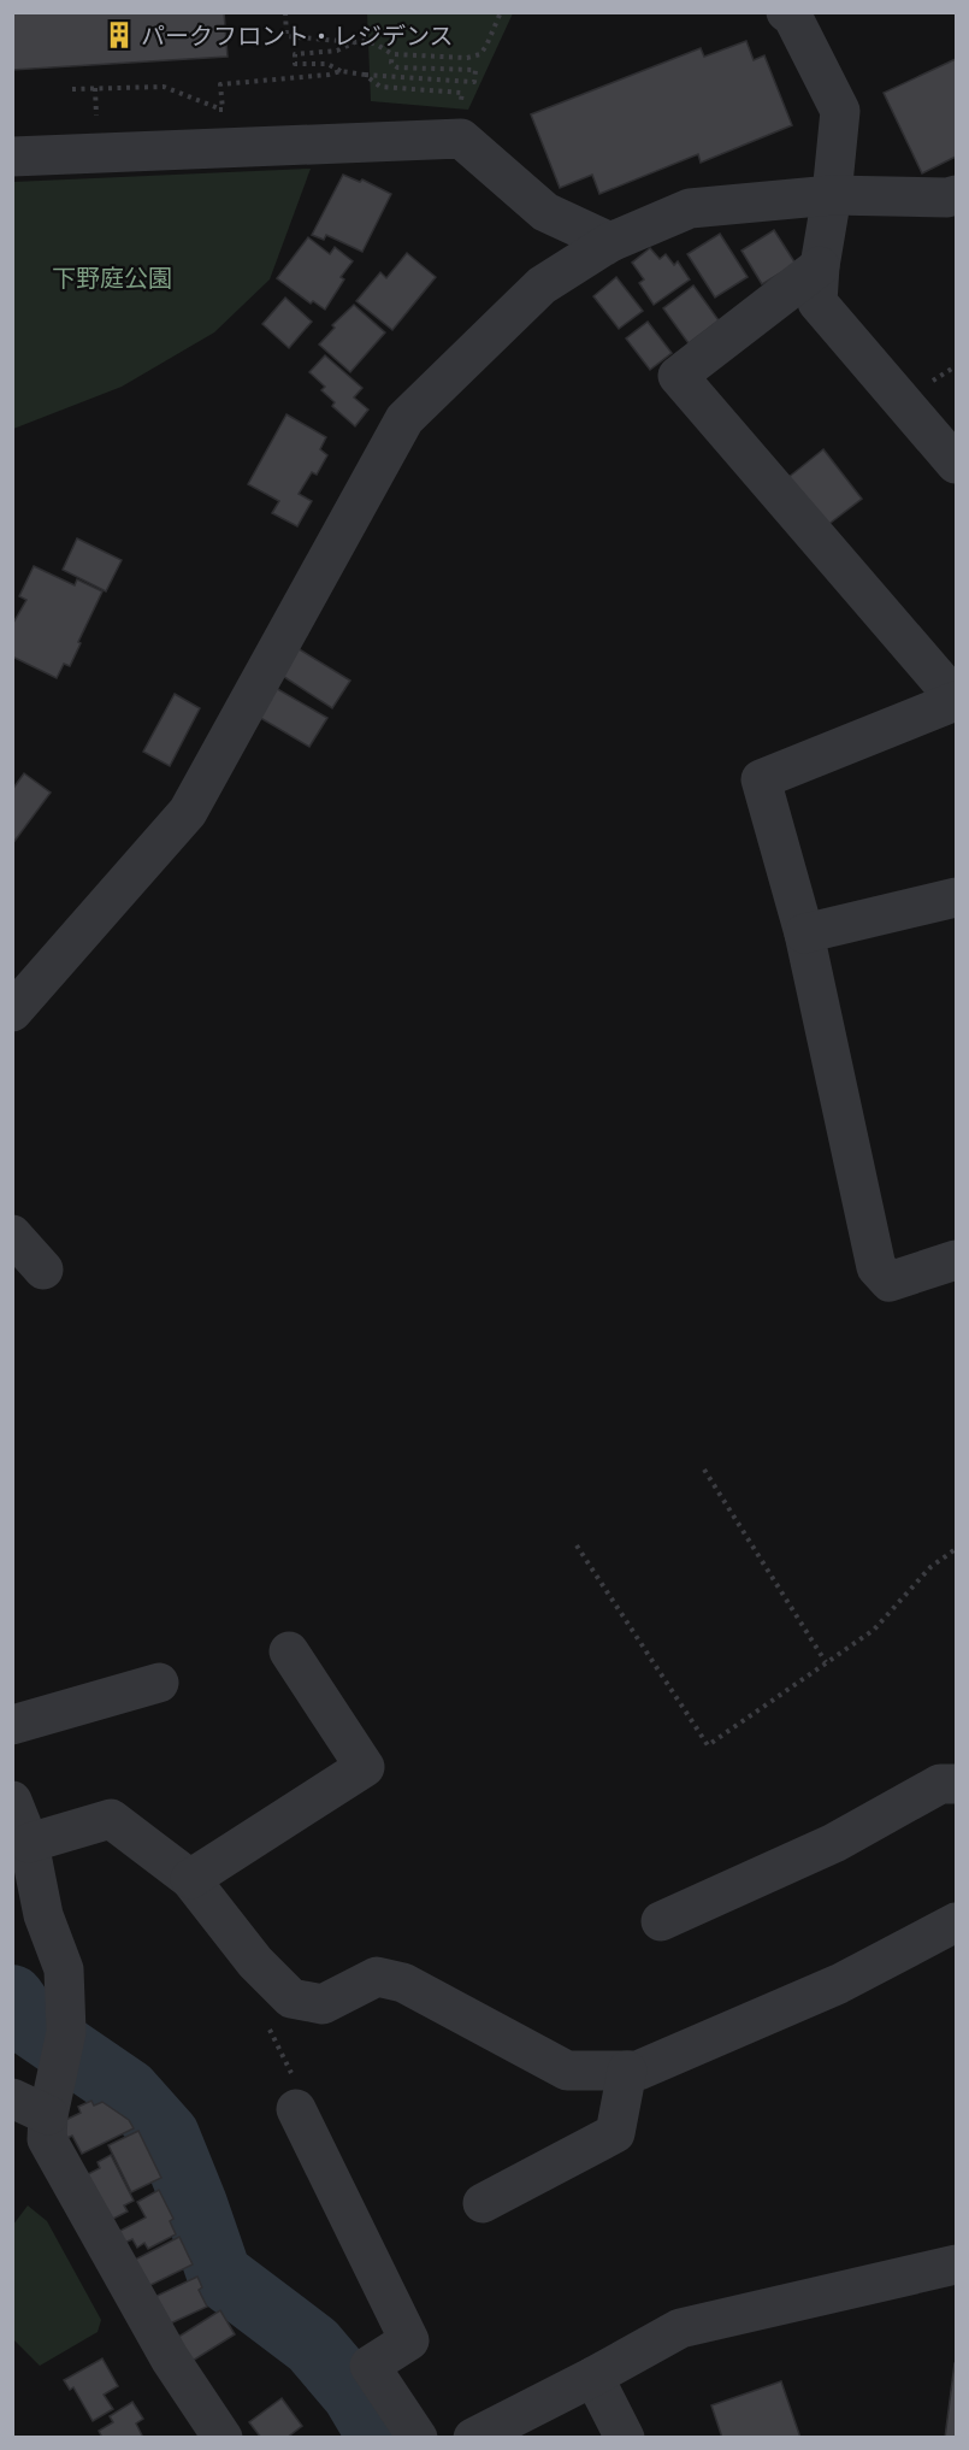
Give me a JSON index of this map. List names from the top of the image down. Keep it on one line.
{"parks":["下野庭公園"],"places":{"building":["パークフロント・レジデンス"]}}
